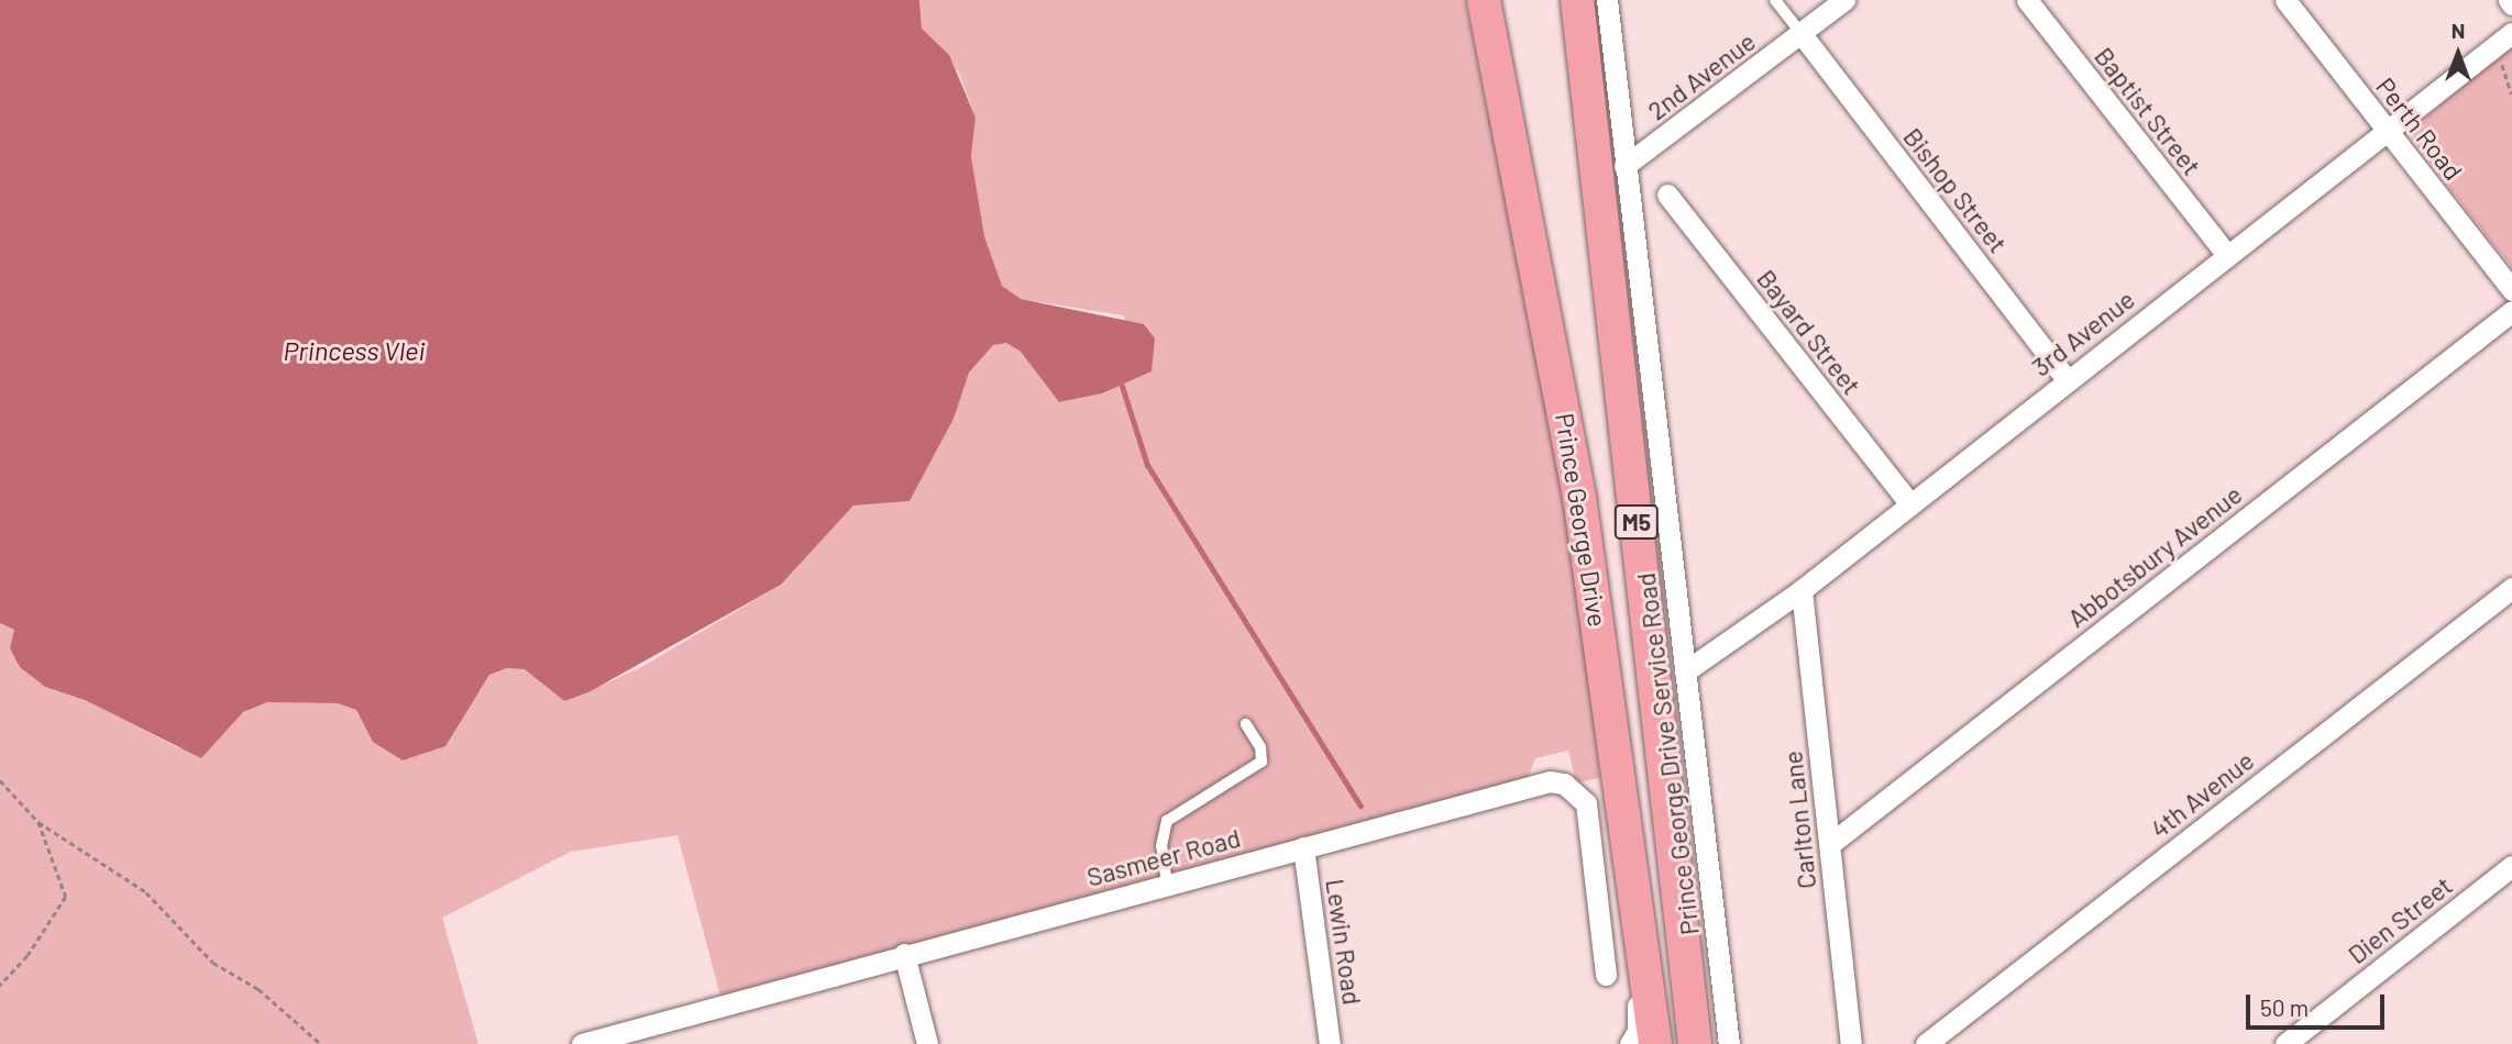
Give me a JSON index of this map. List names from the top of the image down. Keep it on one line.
{"streets":{"main road":["Prince George Drive","M5"],"street":["2nd Avenue","Baptist Street","Perth Road","Bishop Street","Bayard Street","3rd Avenue","Abbotsbury Avenue","Prince George Drive Service Road","4th Avenue","Carlton Lane","Sasmeer Road","Dien Street","Lewin Road"]},"crossings":[["2nd Avenue","Bishop Street"],["2nd Avenue","Prince George Drive Service Road"],["Baptist Street","3rd Avenue"],["Perth Road","3rd Avenue"],["Bishop Street","3rd Avenue"],["Bayard Street","3rd Avenue"],["3rd Avenue","Prince George Drive Service Road"],["3rd Avenue","Carlton Lane"],["Abbotsbury Avenue","Carlton Lane"],["Sasmeer Road","Lewin Road"]],"water":["Princess Vlei"],"scale_bar":"50 m","north":"top"}
